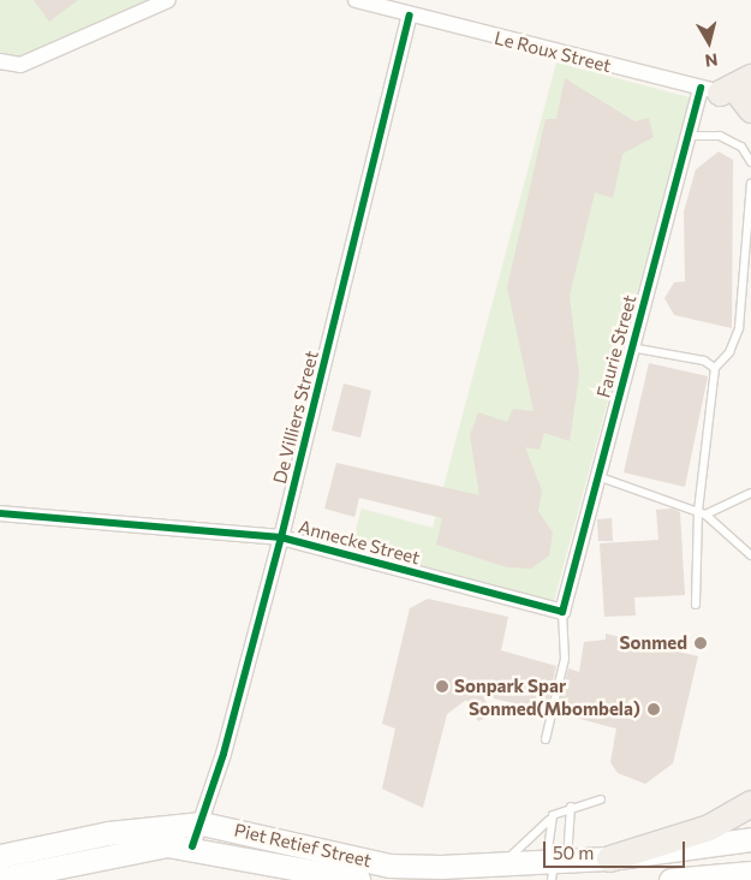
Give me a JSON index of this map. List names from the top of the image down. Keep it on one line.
{"streets":{"street":["Le Roux Street","Faurie Street","De Villiers Street","Annecke Street","Piet Retief Street"]},"crossings":[["Le Roux Street","Faurie Street"],["Le Roux Street","De Villiers Street"],["Faurie Street","Annecke Street"],["De Villiers Street","Annecke Street"],["De Villiers Street","Piet Retief Street"]],"places":["Sonmed","Sonpark Spar","Sonmed(Mbombela)"],"scale_bar":"50 m","north":"bottom"}
